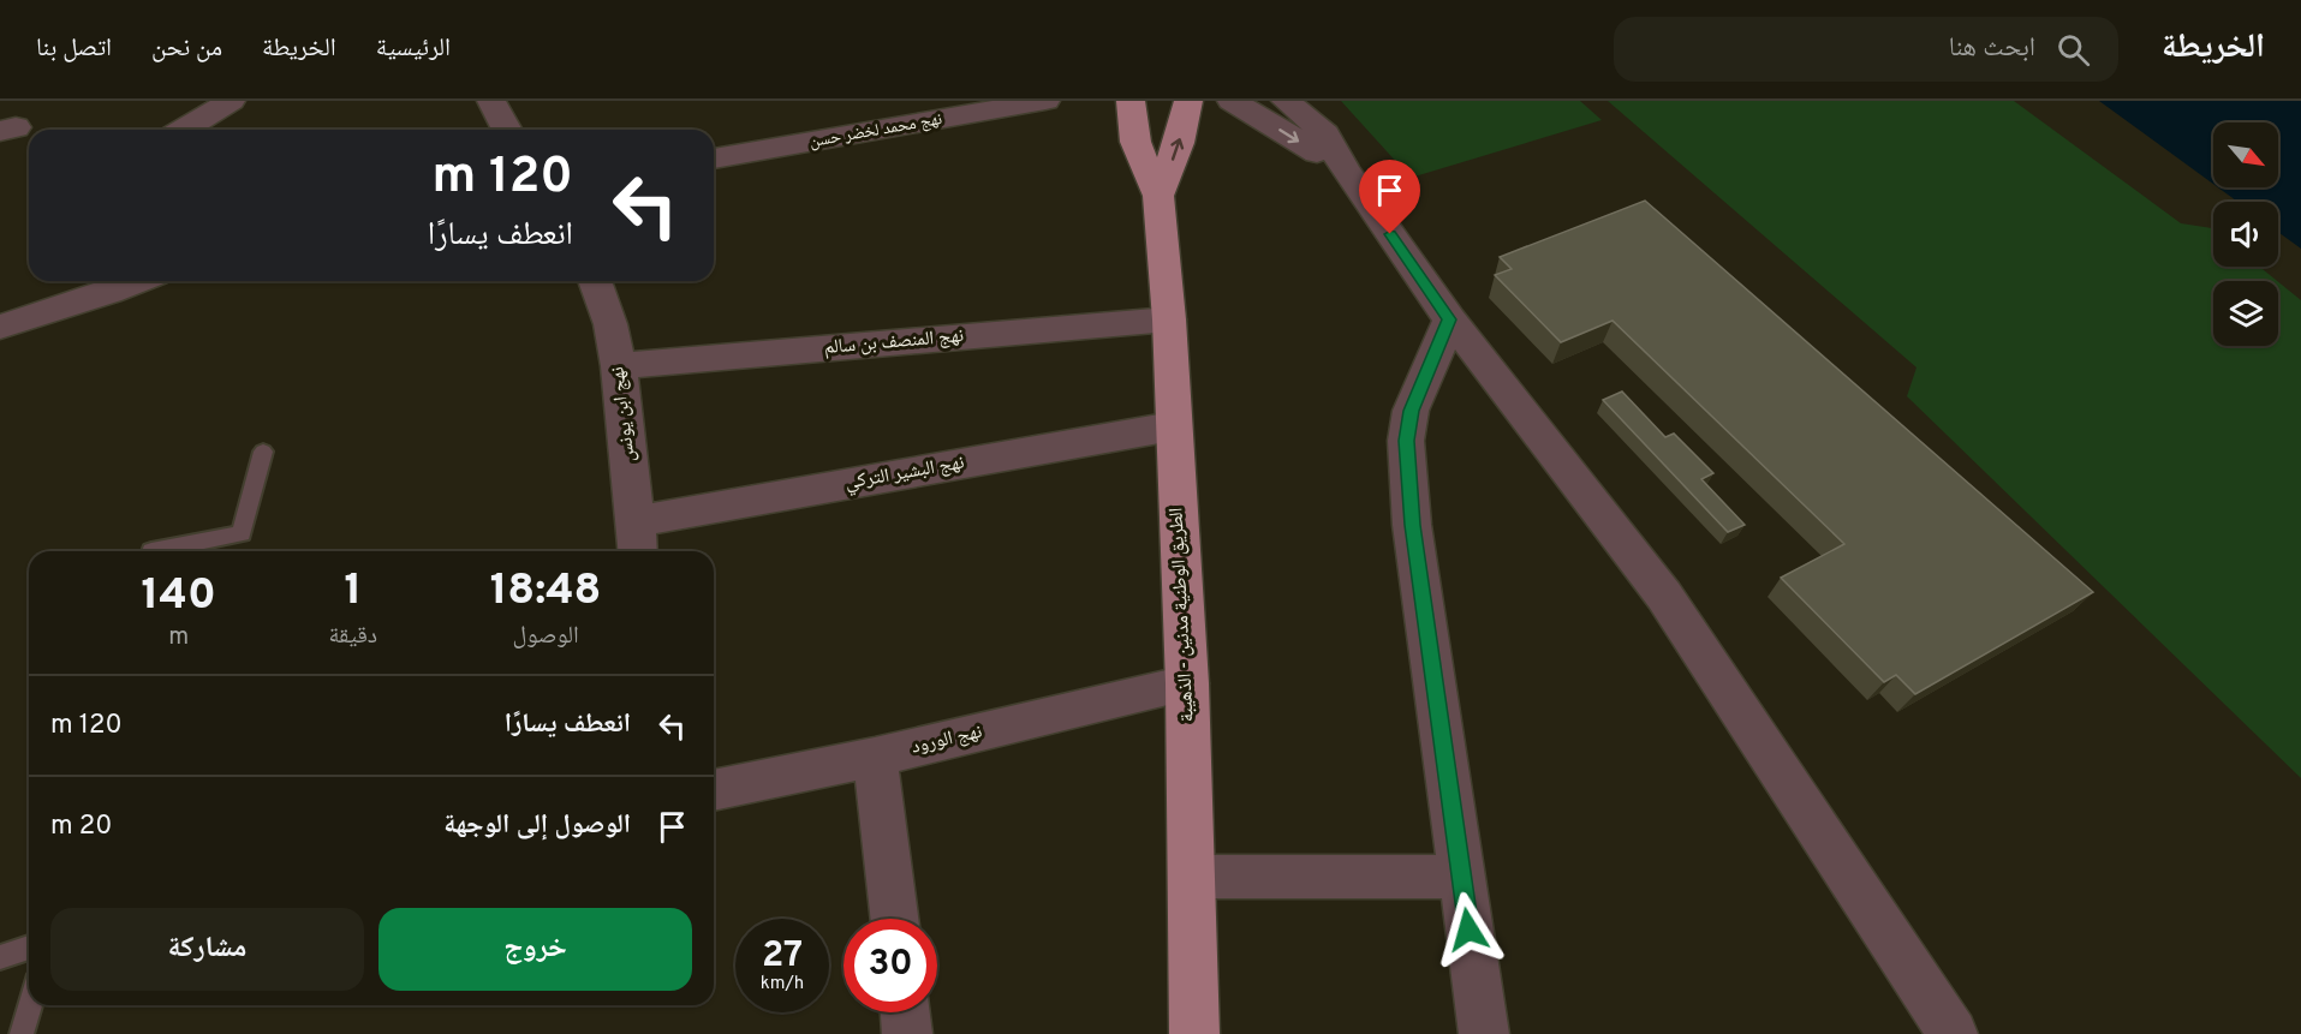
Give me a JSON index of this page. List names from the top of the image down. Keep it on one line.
{"streets":{"main road":["الطريق الوطنية مدنين - الذهيبة"],"street":["نهج محمد لخضر حسن","نهج المنصف بن سالم","نهج ابن يونس","نهج البشير التركي","نهج الورود"]},"crossings":[["نهج المنصف بن سالم","نهج ابن يونس"],["نهج المنصف بن سالم","الطريق الوطنية مدنين - الذهيبة"],["نهج ابن يونس","نهج البشير التركي"],["نهج البشير التركي","الطريق الوطنية مدنين - الذهيبة"],["الطريق الوطنية مدنين - الذهيبة","نهج الورود"]],"north":"bottom right","page":{"header":"الخريطة","search":"ابحث هنا","nav":["الرئيسية","الخريطة","من نحن","اتصل بنا"],"turn":["120 m","انعطف يسارًا"],"eta":["18:48","الوصول","1","دقيقة","140","m"],"list":[{"name":"انعطف يسارًا","value":"120 m"},{"name":"الوصول إلى الوجهة","value":"20 m"}],"buttons":["خروج","مشاركة"],"speed":"27 km/h","limit":"30"}}
